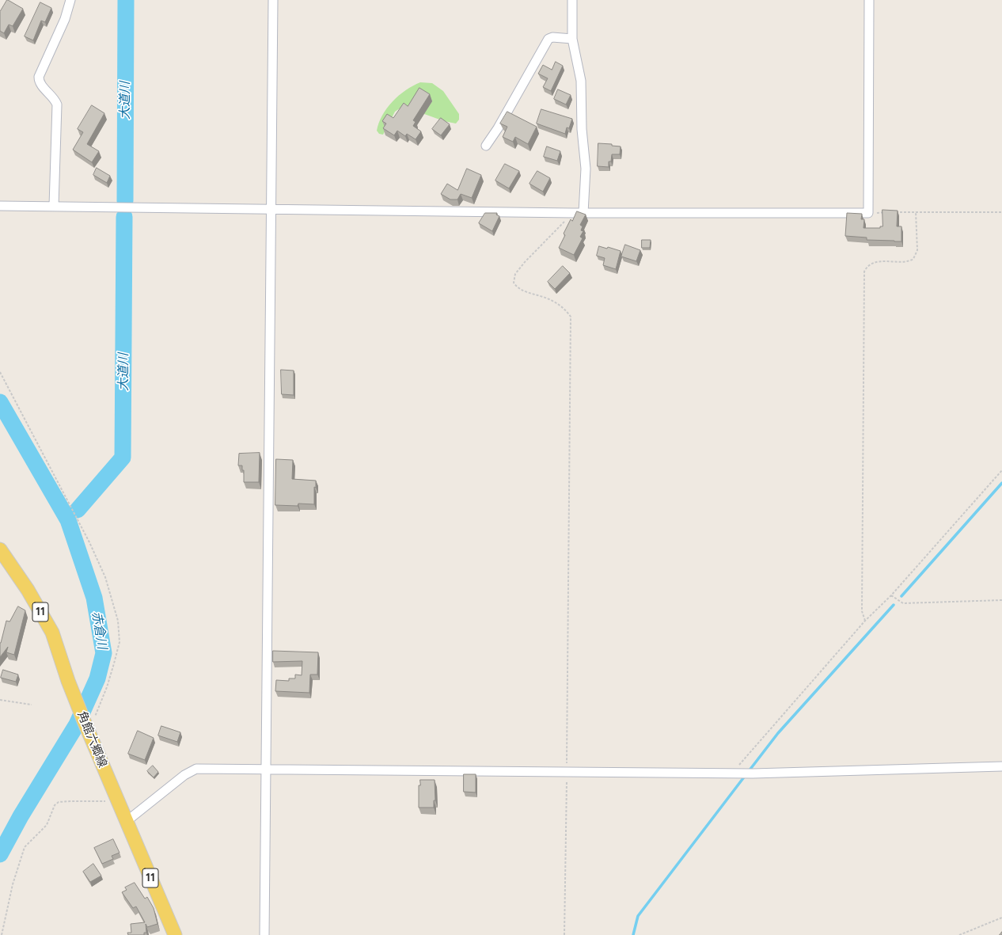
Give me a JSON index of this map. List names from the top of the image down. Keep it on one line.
{"streets":{"main road":["11","角館六郷線"]},"water":["大道川","赤倉川"]}
